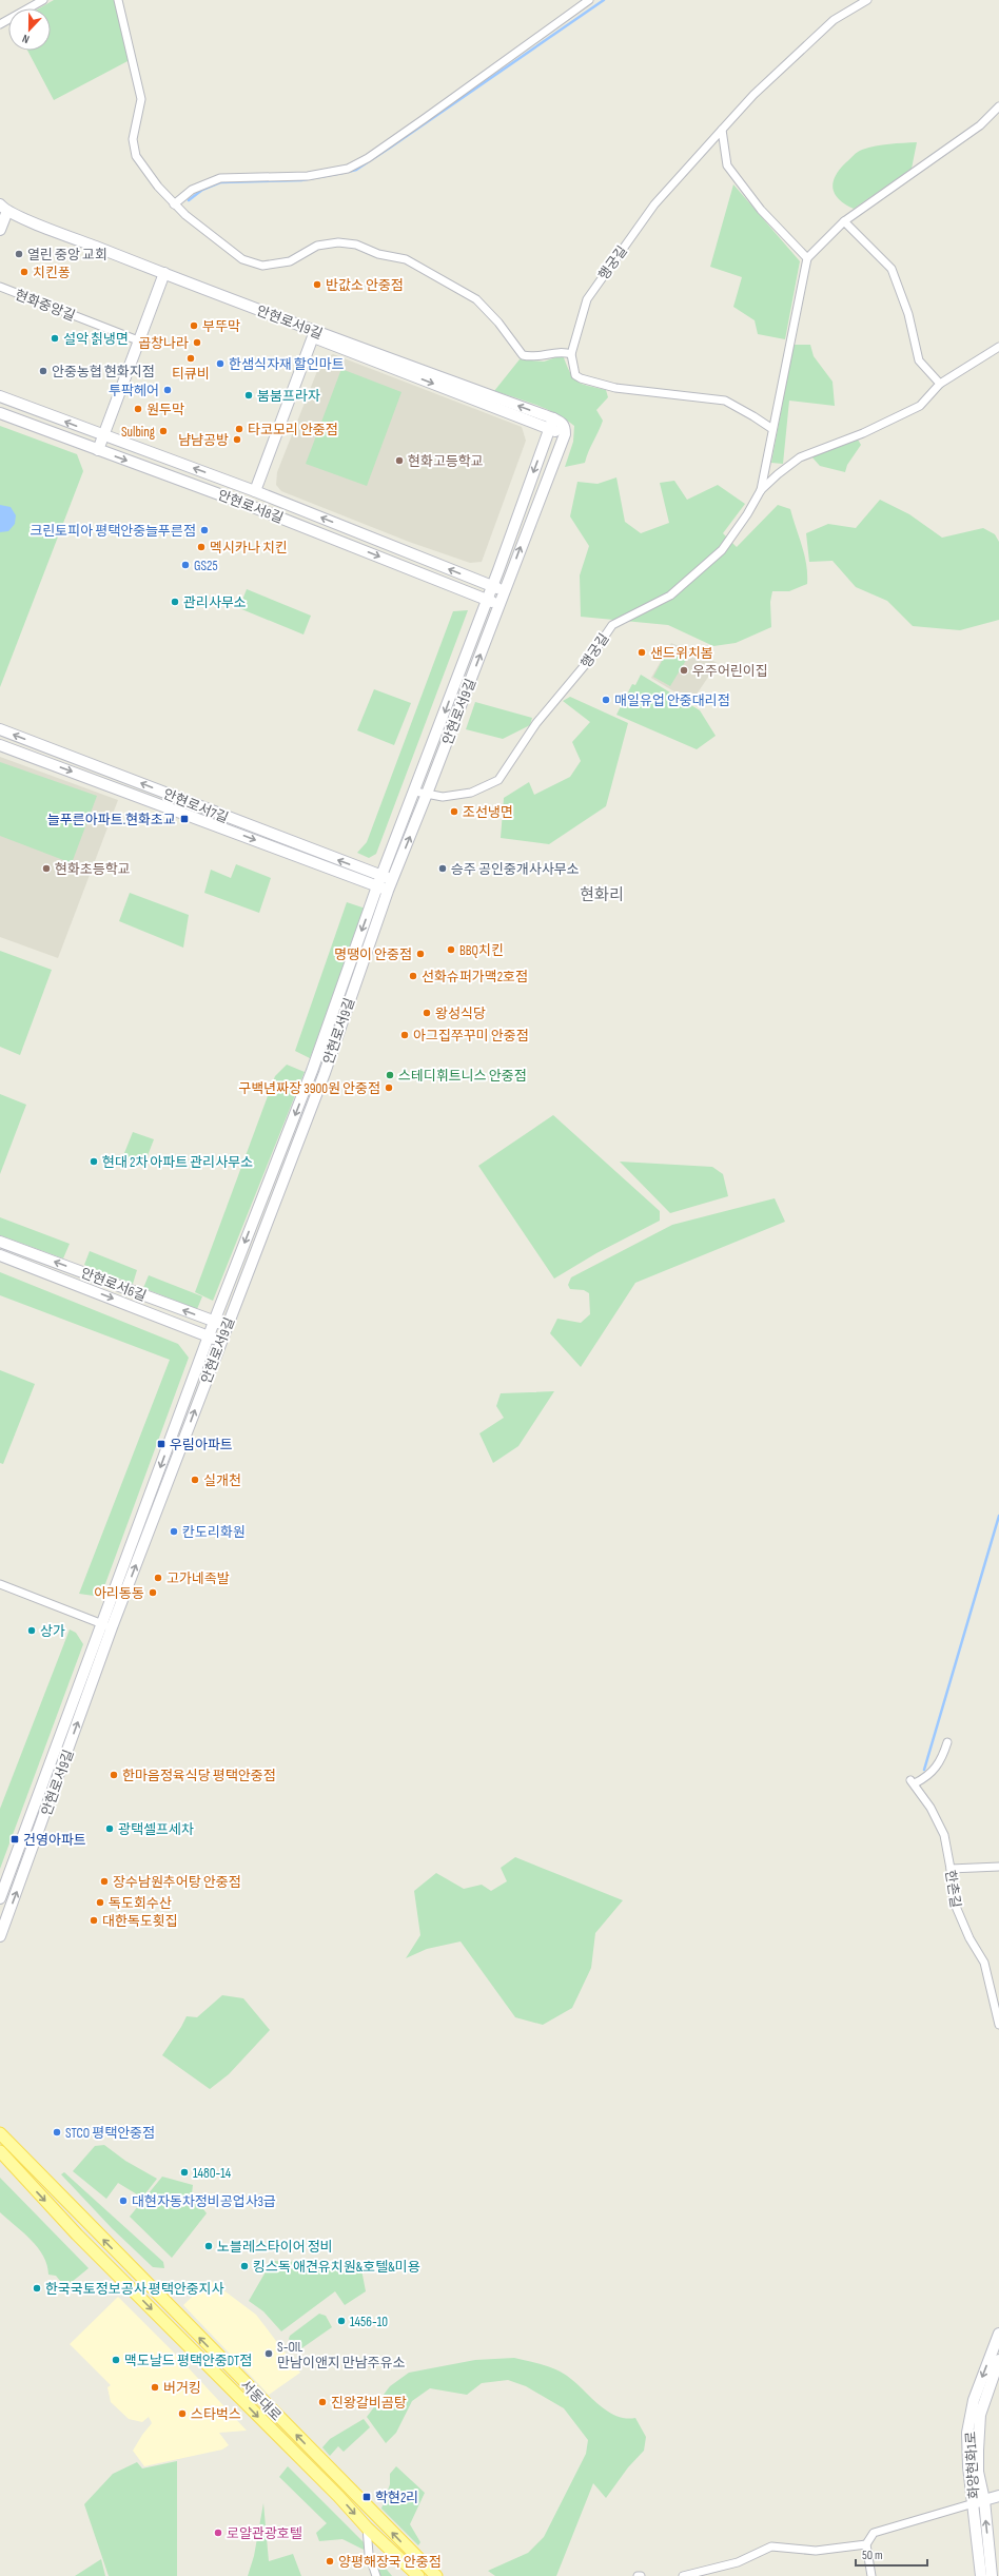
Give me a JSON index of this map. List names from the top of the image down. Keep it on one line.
{"streets":{"main road":["서동대로"],"street":["행궁길","현화중앙길","안현로서9길","안현로서8길","안현로서7길","안현로서6길","한촌길","화양현화1로"]},"crossings":[["행궁길","안현로서9길"],["안현로서9길","안현로서8길"],["안현로서9길","안현로서7길"],["안현로서9길","안현로서6길"]],"districts":["현화리"],"places":{"other":["열린 중앙 교회","치킨퐁","반값소 안중점","부뚜막","설악 칡냉면","곱창나라","티큐비","한샘식자재 할인마트","안중농협 현화지점","투팍헤어","붐붐프라자","원두막","타코모리 안중점","Sulbing","냠냠공방","현화고등학교","크린토피아 평택안중늘푸른점","멕시카나 치킨","GS25","관리사무소","샌드위치봄","우주어린이집","매일유업 안중대리점","조선냉면","현화초등학교","승주 공인중개사사무소","BBQ치킨","명땡이 안중점","선화슈퍼가맥2호점","왕성식당","아그집쭈꾸미 안중점","스테디휘트니스 안중점","구백년짜장 3900원 안중점","현대 2차 아파트 관리사무소","실개천","칸도리화원","고가네족발","아리동동","상가","한마음정육식당 평택안중점","광택셀프세차","장수남원추어탕 안중점","독도회수산","대한독도횟집","STCO 평택안중점","1480-14","대현자동차정비공업사3급","노블레스타이어 정비","킹스독 애견유치원&호텔&미용","한국국토정보공사 평택안중지사","1456-10","S-OIL 만남이앤지 만남주유소","맥도날드 평택안중DT점","버거킹","진왕갈비곰탕","스타벅스","로얄관광호텔","양평해장국 안중점"],"transit":["늘푸른아파트.현화초교","우림아파트","건영아파트","학현2리"]},"scale_bar":"50 m","north":"bottom"}
